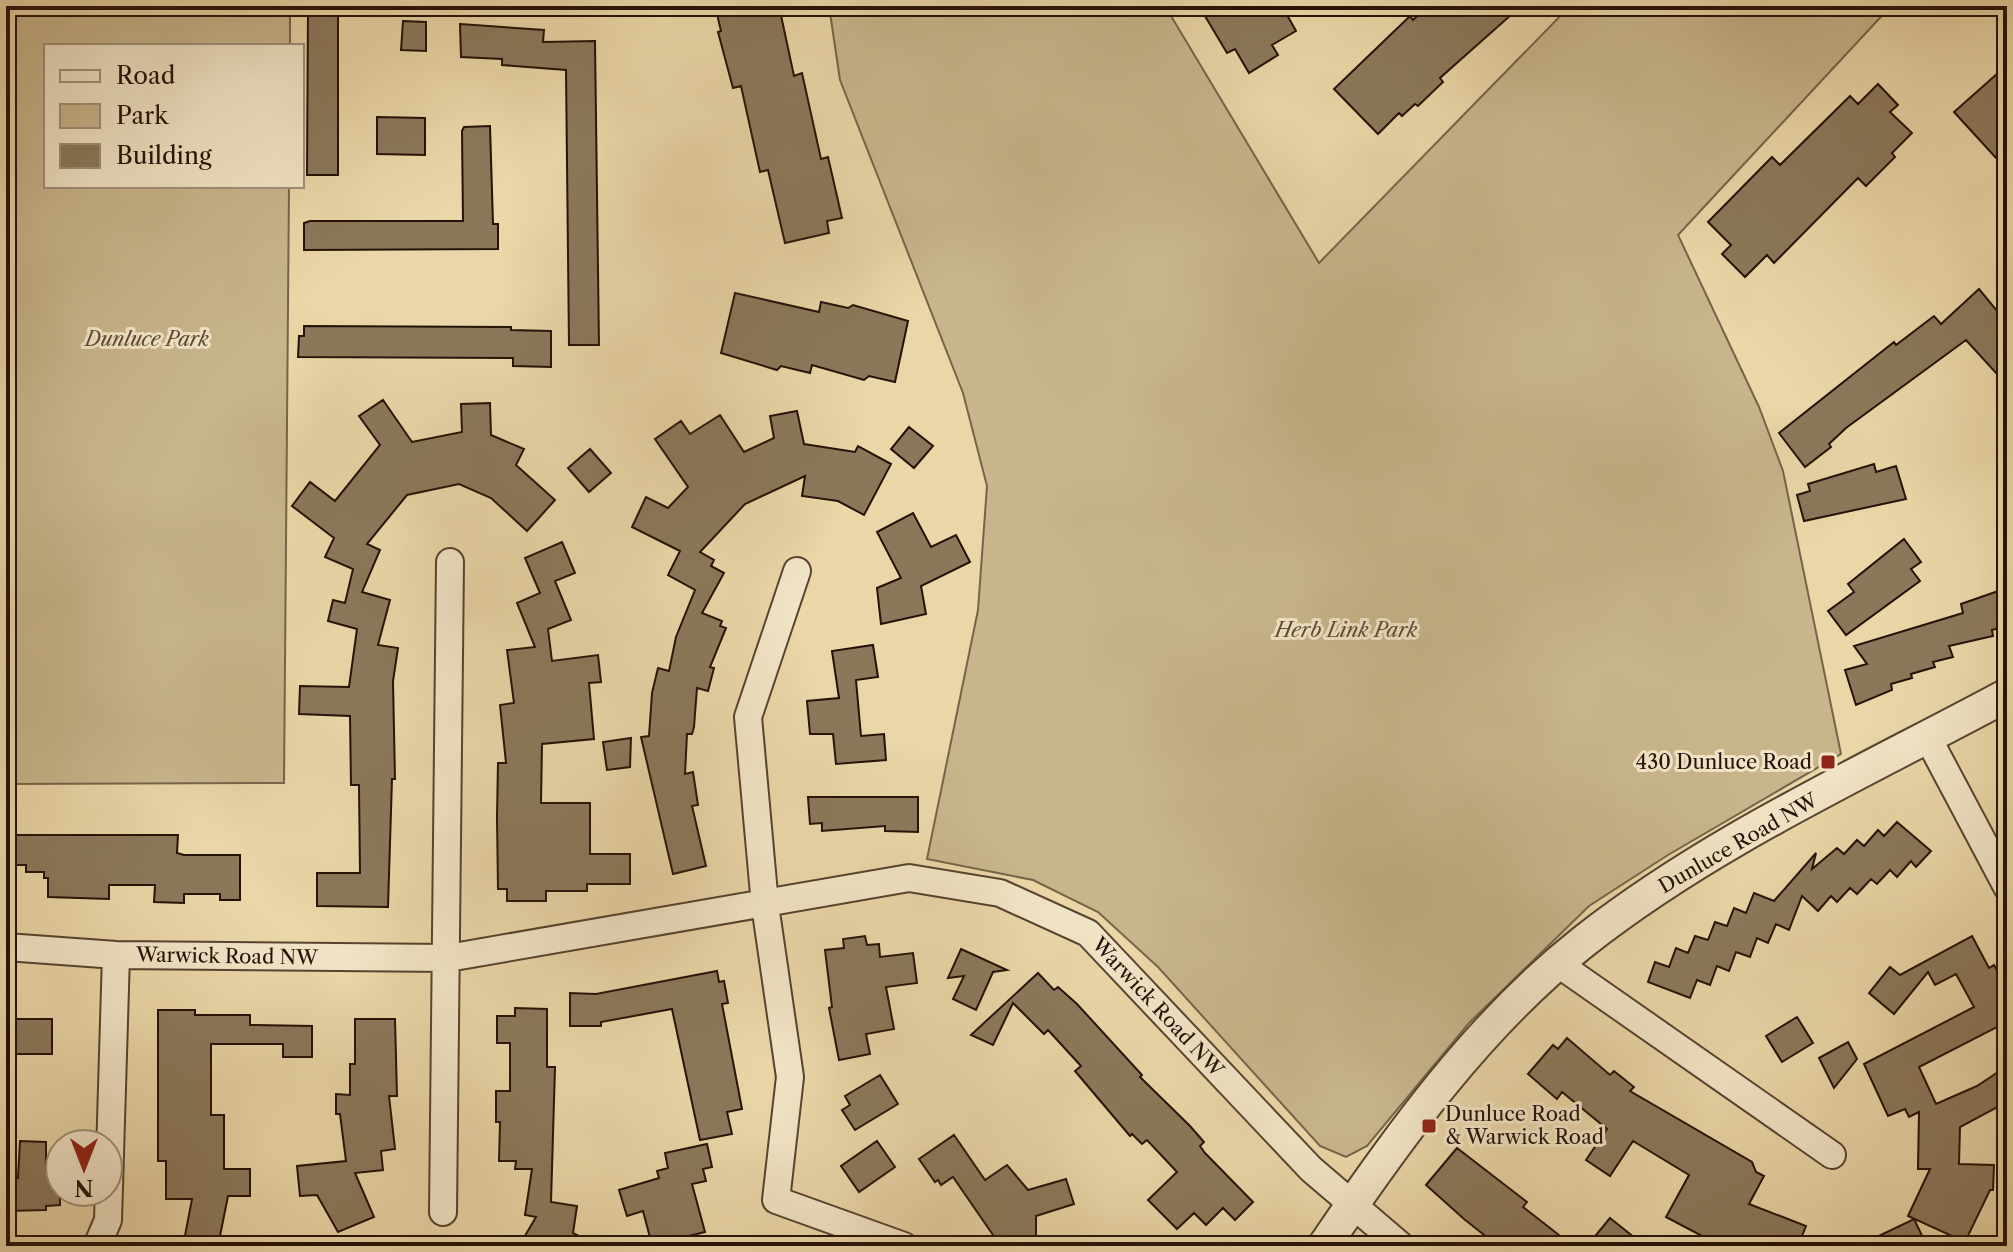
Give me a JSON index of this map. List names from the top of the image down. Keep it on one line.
{"streets":{"street":["Dunluce Road NW","Warwick Road NW"]},"crossings":[["Dunluce Road NW","Warwick Road NW"]],"parks":["Dunluce Park","Herb Link Park"],"places":{"transit":["430 Dunluce Road","Dunluce Road & Warwick Road"]},"legend":["Road","Park","Building"],"north":"bottom"}
